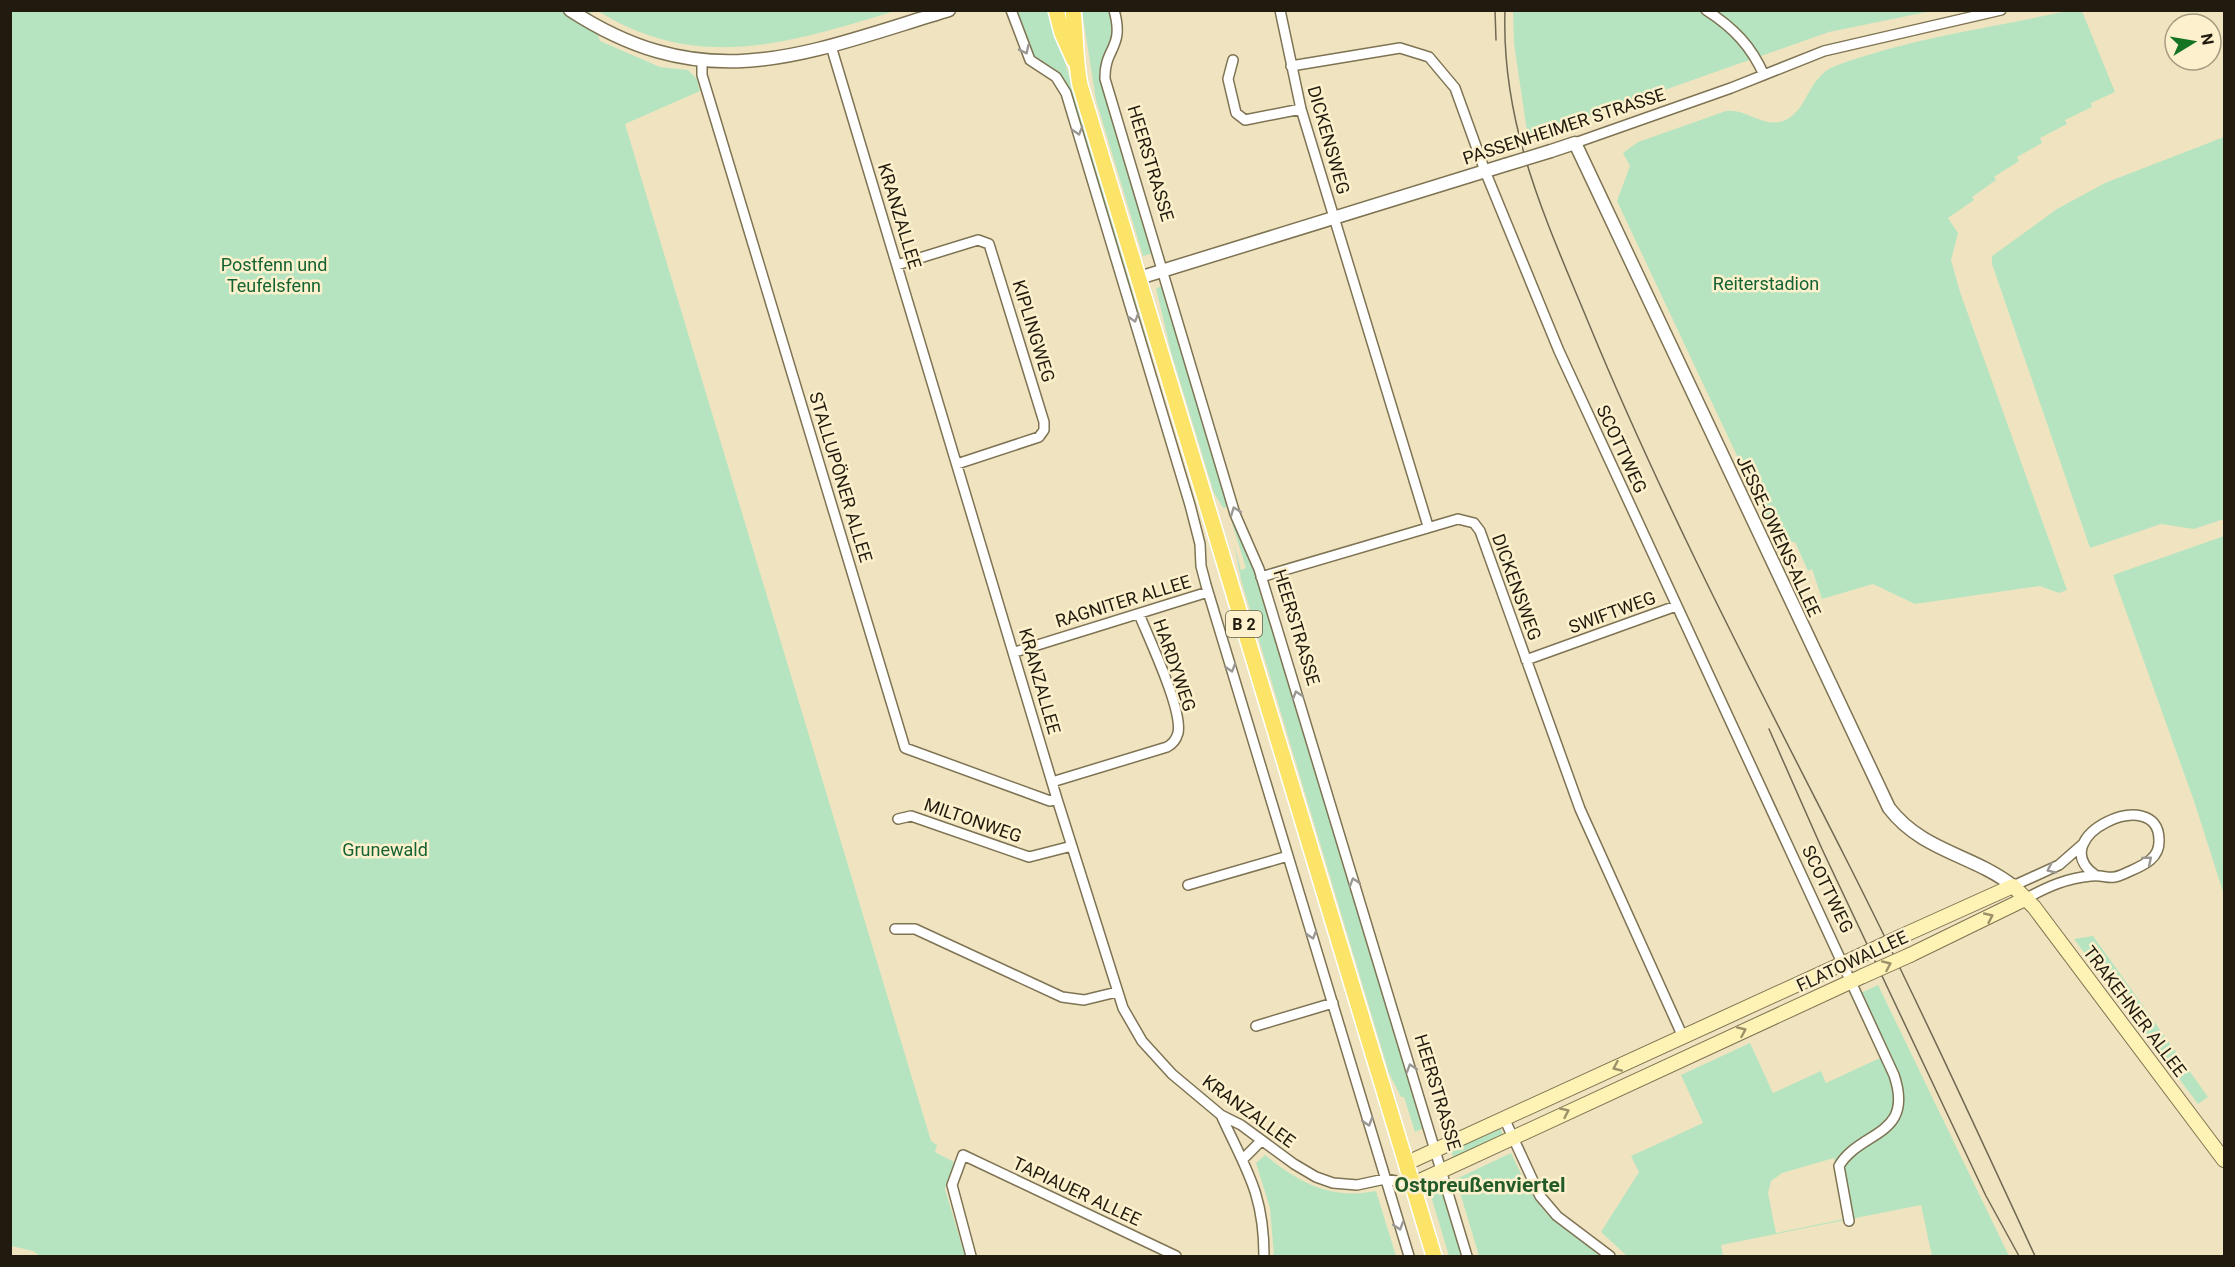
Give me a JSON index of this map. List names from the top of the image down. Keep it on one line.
{"streets":{"main road":["B 2","FLATOWALLEE","TRAKEHNER ALLEE"],"street":["PASSENHEIMER STRASSE","DICKENSWEG","HEERSTRASSE","KRANZALLEE","KIPLINGWEG","SCOTTWEG","STALLUPÖNER ALLEE","JESSE-OWENS-ALLEE","RAGNITER ALLEE","SWIFTWEG","HARDYWEG","MILTONWEG","TAPIAUER ALLEE"]},"crossings":[["PASSENHEIMER STRASSE","DICKENSWEG"],["PASSENHEIMER STRASSE","HEERSTRASSE"],["PASSENHEIMER STRASSE","SCOTTWEG"],["PASSENHEIMER STRASSE","JESSE-OWENS-ALLEE"],["PASSENHEIMER STRASSE","B 2"],["DICKENSWEG","SCOTTWEG"],["DICKENSWEG","SWIFTWEG"],["DICKENSWEG","FLATOWALLEE"],["HEERSTRASSE","FLATOWALLEE"],["KRANZALLEE","KIPLINGWEG"],["KRANZALLEE","STALLUPÖNER ALLEE"],["KRANZALLEE","RAGNITER ALLEE"],["KRANZALLEE","HARDYWEG"],["KRANZALLEE","MILTONWEG"],["SCOTTWEG","SWIFTWEG"],["SCOTTWEG","FLATOWALLEE"],["JESSE-OWENS-ALLEE","FLATOWALLEE"],["JESSE-OWENS-ALLEE","TRAKEHNER ALLEE"],["RAGNITER ALLEE","HARDYWEG"],["B 2","FLATOWALLEE"],["FLATOWALLEE","TRAKEHNER ALLEE"]],"districts":["Ostpreußenviertel"],"parks":["Postfenn und Teufelsfenn","Reiterstadion","Grunewald"],"north":"right"}
